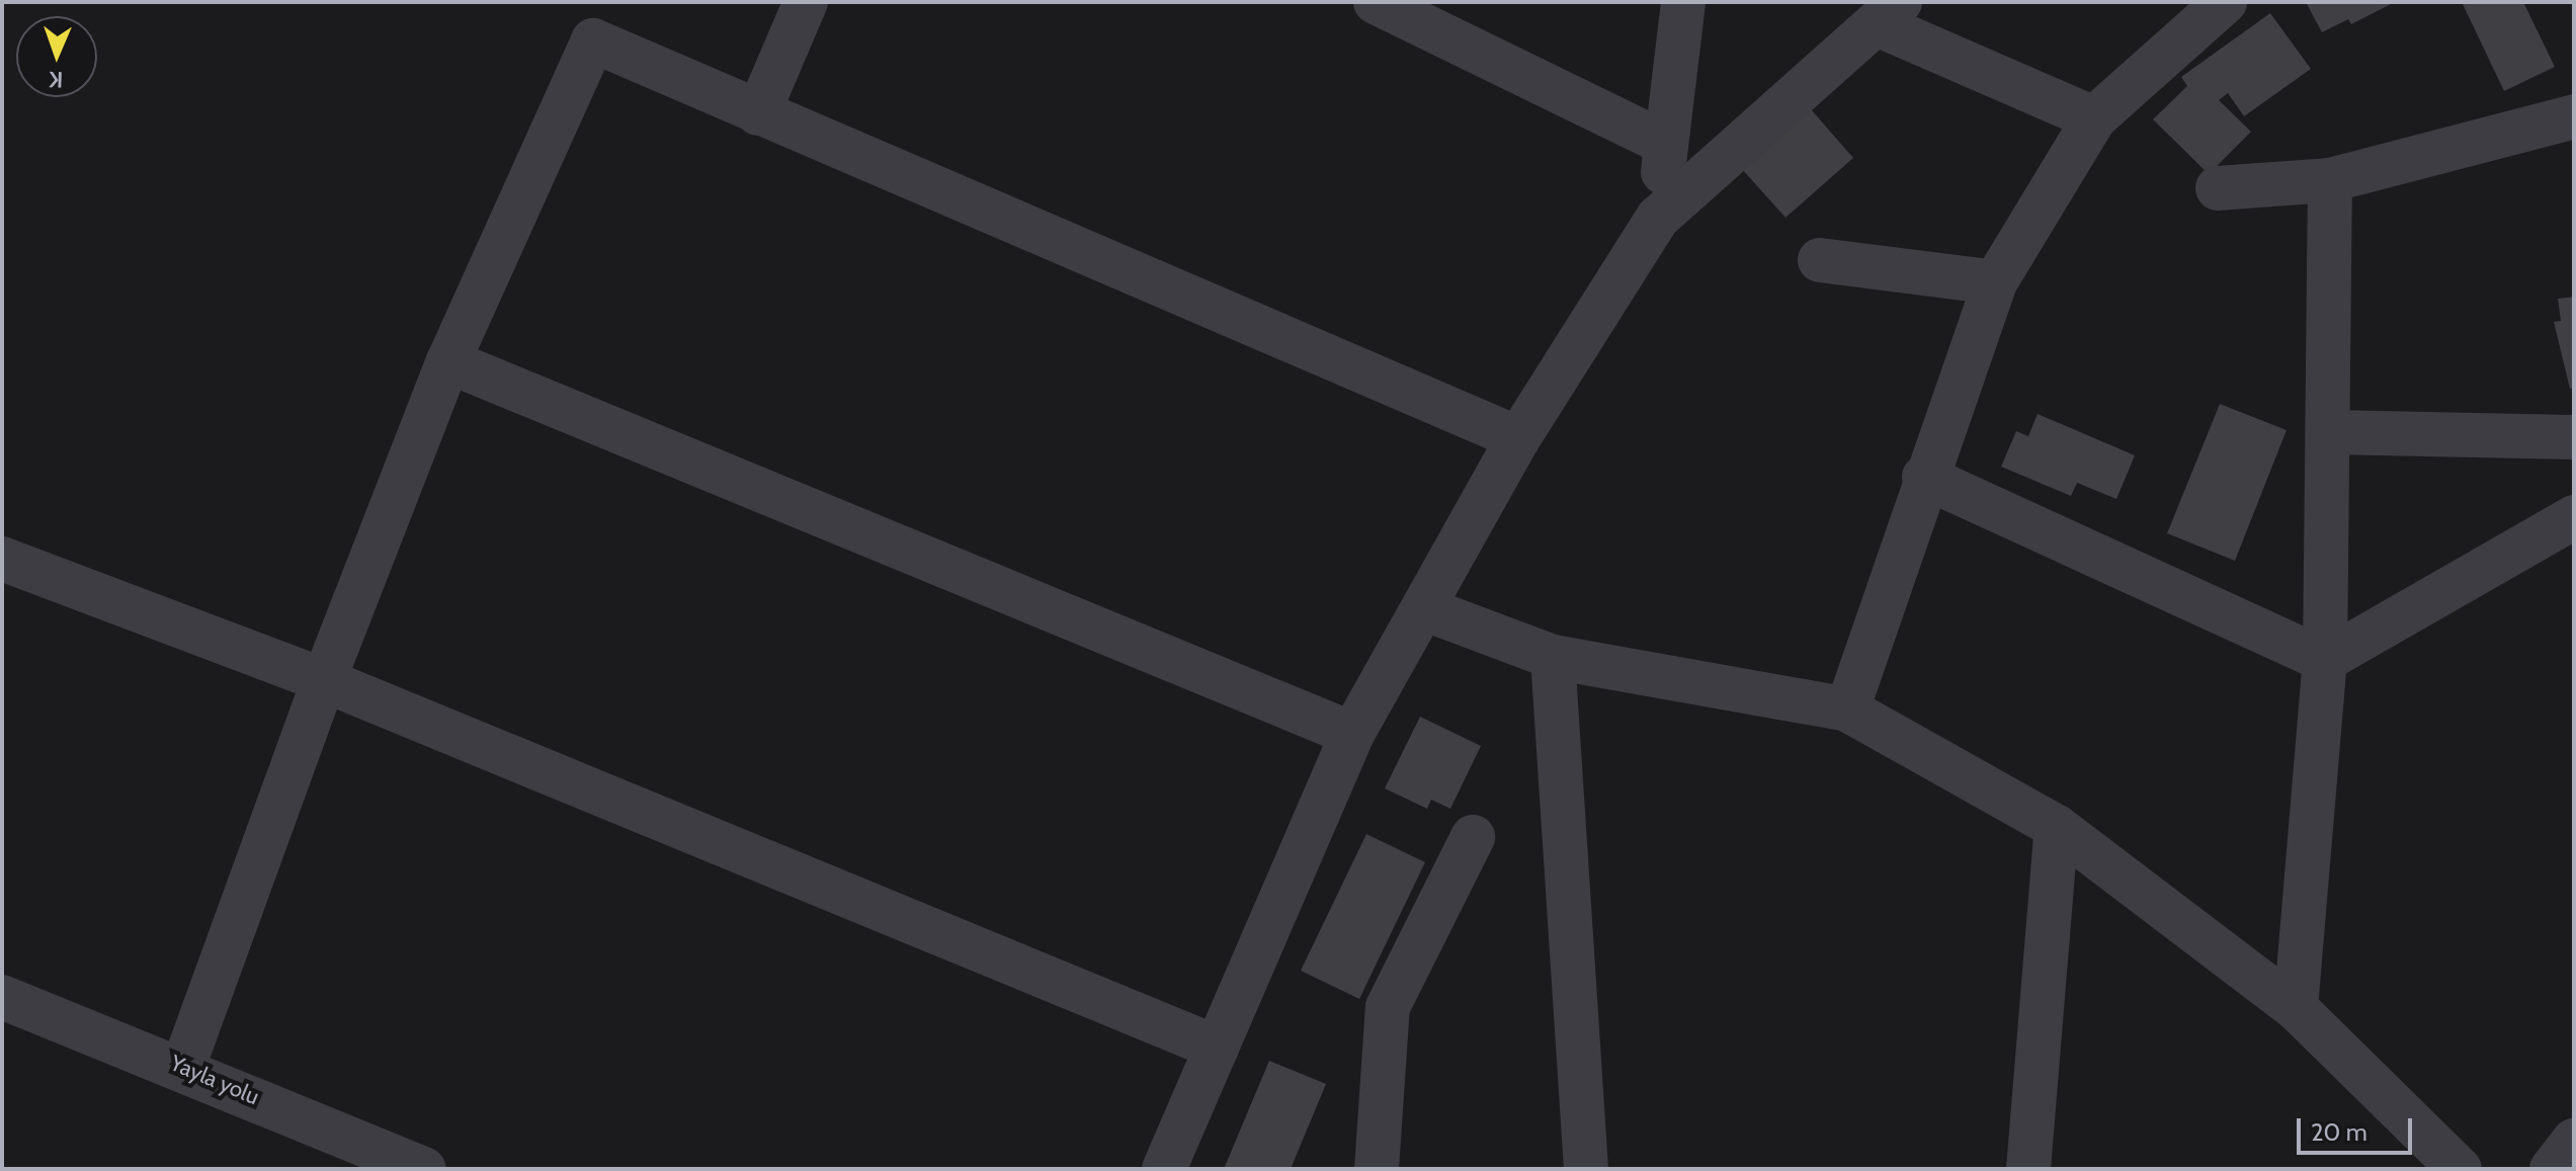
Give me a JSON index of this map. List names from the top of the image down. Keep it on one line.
{"streets":{"street":["Yayla yolu"]},"scale_bar":"20 m","north":"bottom"}
